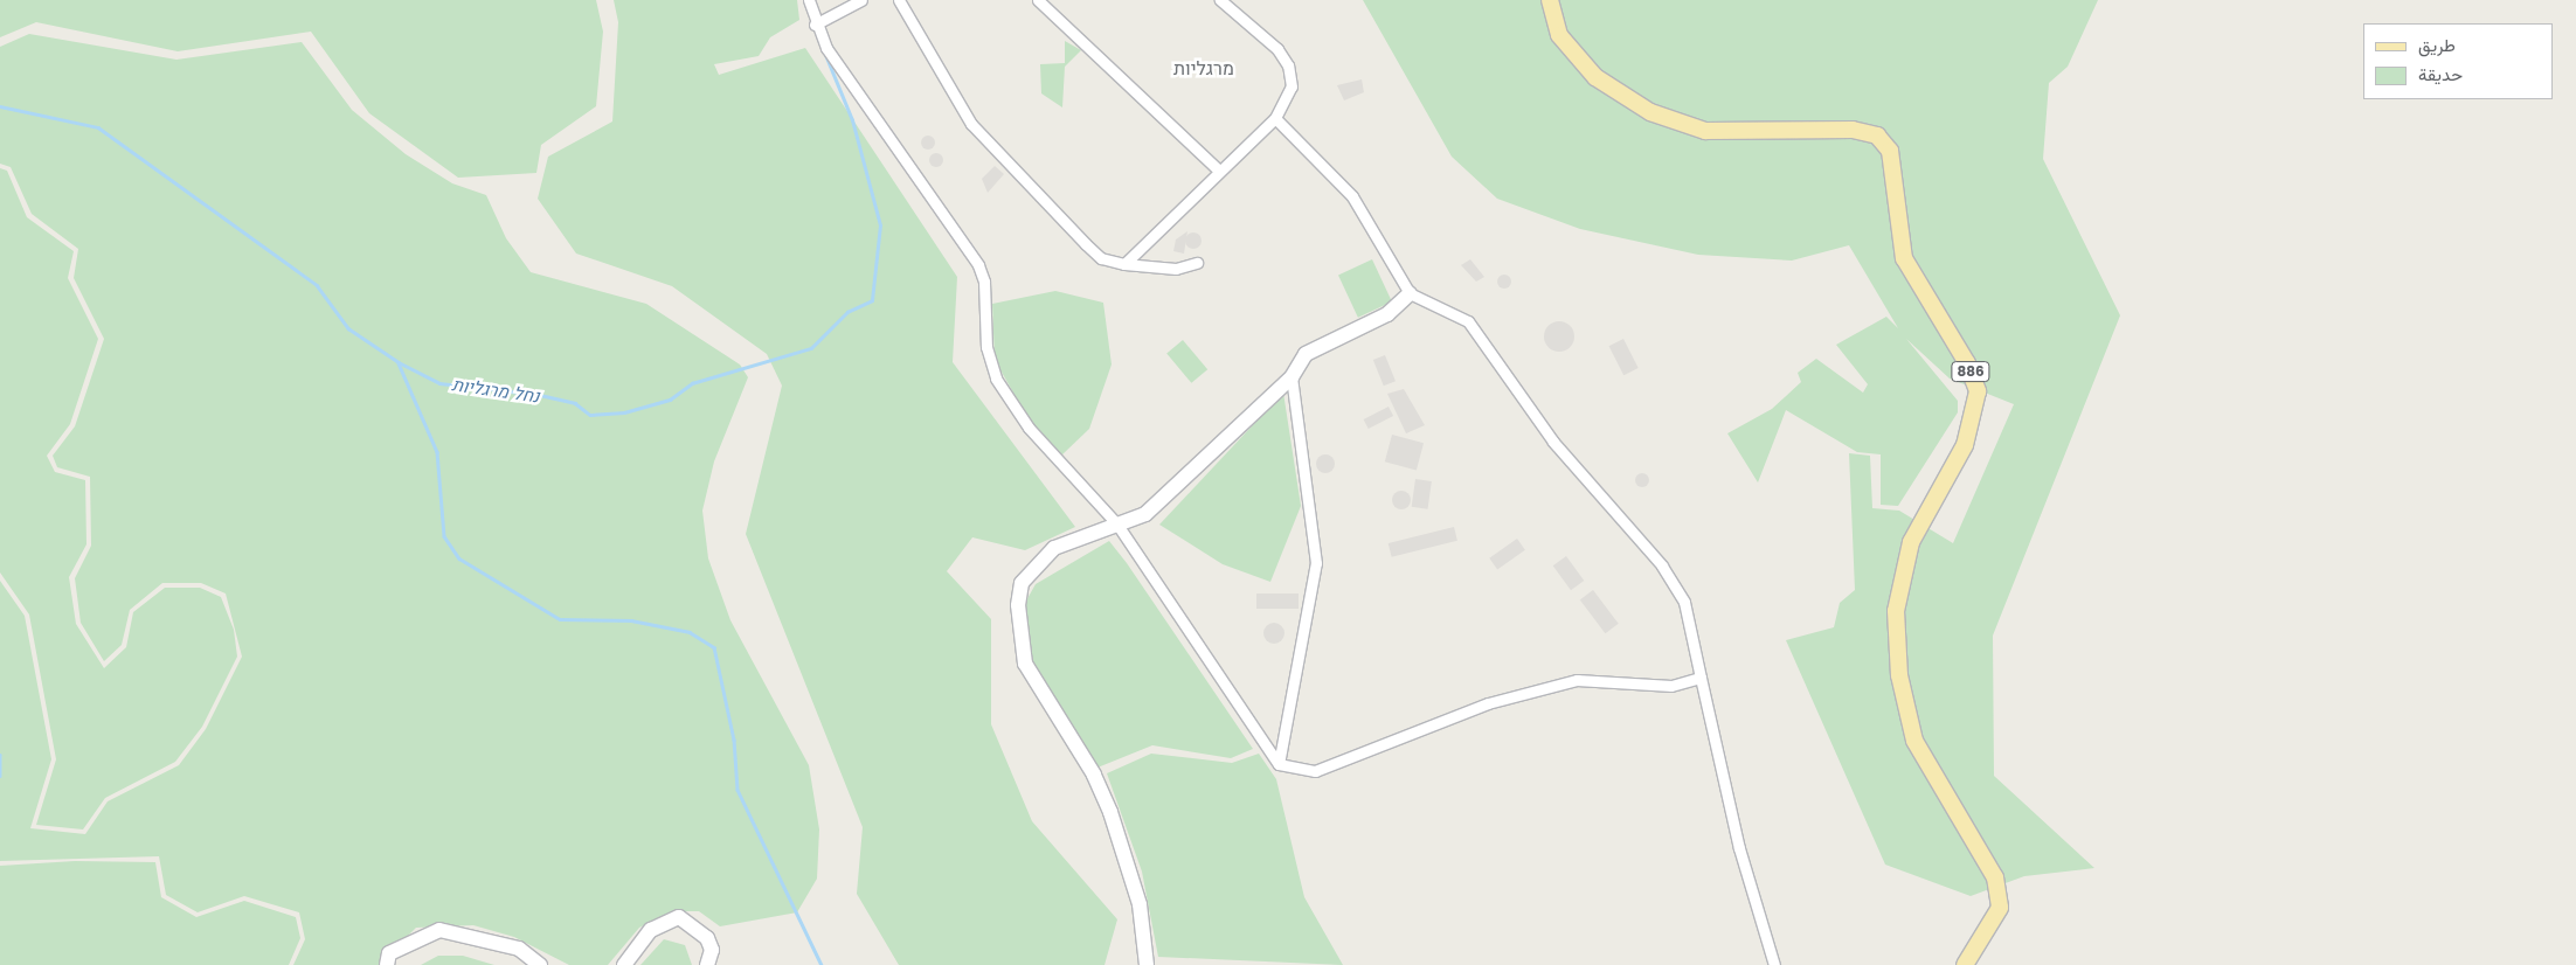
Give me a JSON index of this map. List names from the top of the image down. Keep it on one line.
{"streets":{"main road":["886"]},"districts":["מרגליות"],"water":["נחל מרגליות"],"legend":["طريق","حديقة"]}
